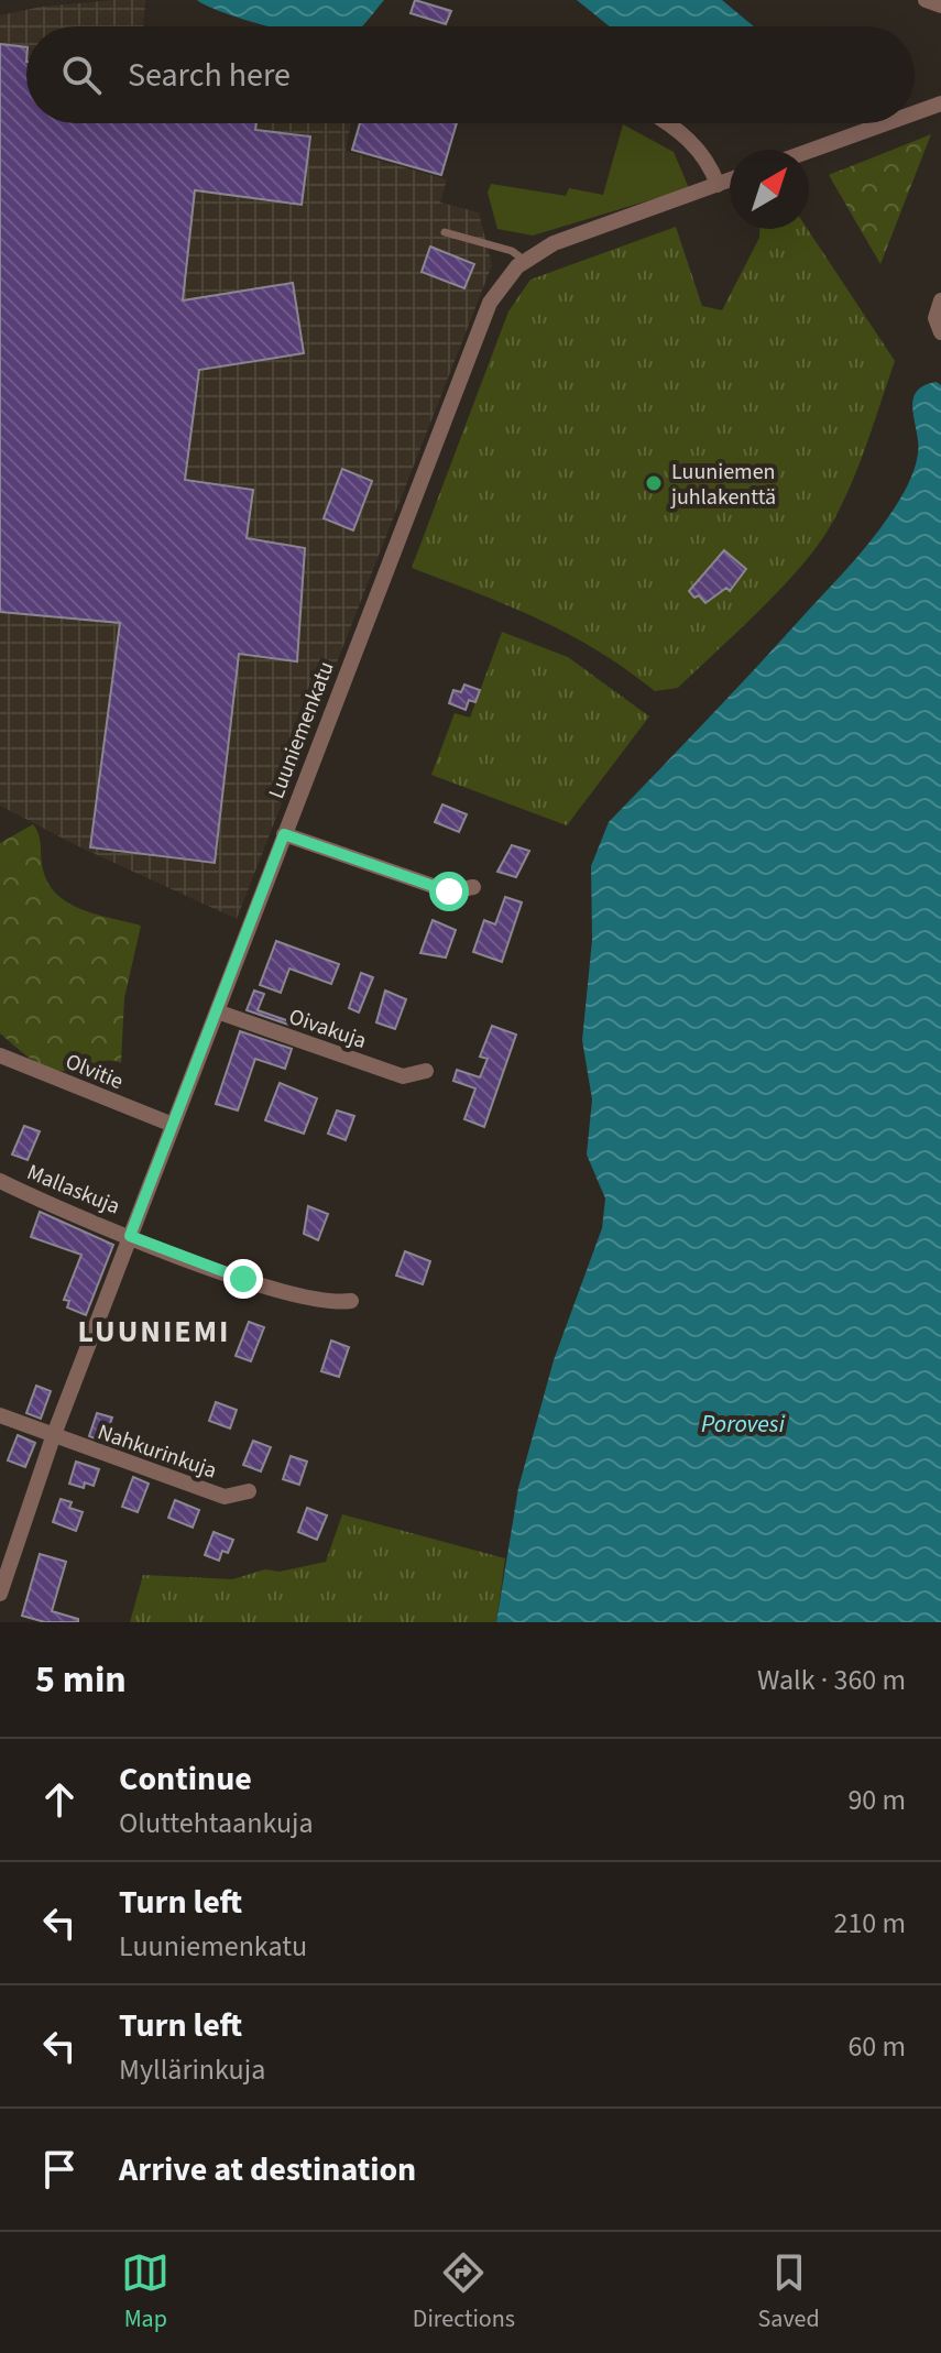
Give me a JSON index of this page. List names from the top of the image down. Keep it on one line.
{"streets":{"street":["Luuniemenkatu","Oivakuja","Olvitie","Mallaskuja","Nahkurinkuja"]},"crossings":[["Luuniemenkatu","Oivakuja"],["Luuniemenkatu","Olvitie"],["Luuniemenkatu","Mallaskuja"],["Luuniemenkatu","Nahkurinkuja"]],"districts":["LUUNIEMI"],"water":["Porovesi"],"places":["Luuniemen juhlakenttä"],"north":"top right","page":{"search":"Search here","heading":["5 min","Walk · 360 m"],"list":[["Continue","Oluttehtaankuja","90 m"],["Turn left","Luuniemenkatu","210 m"],["Turn left","Myllärinkuja","60 m"],"Arrive at destination"],"nav":["Map","Directions","Saved"]}}
